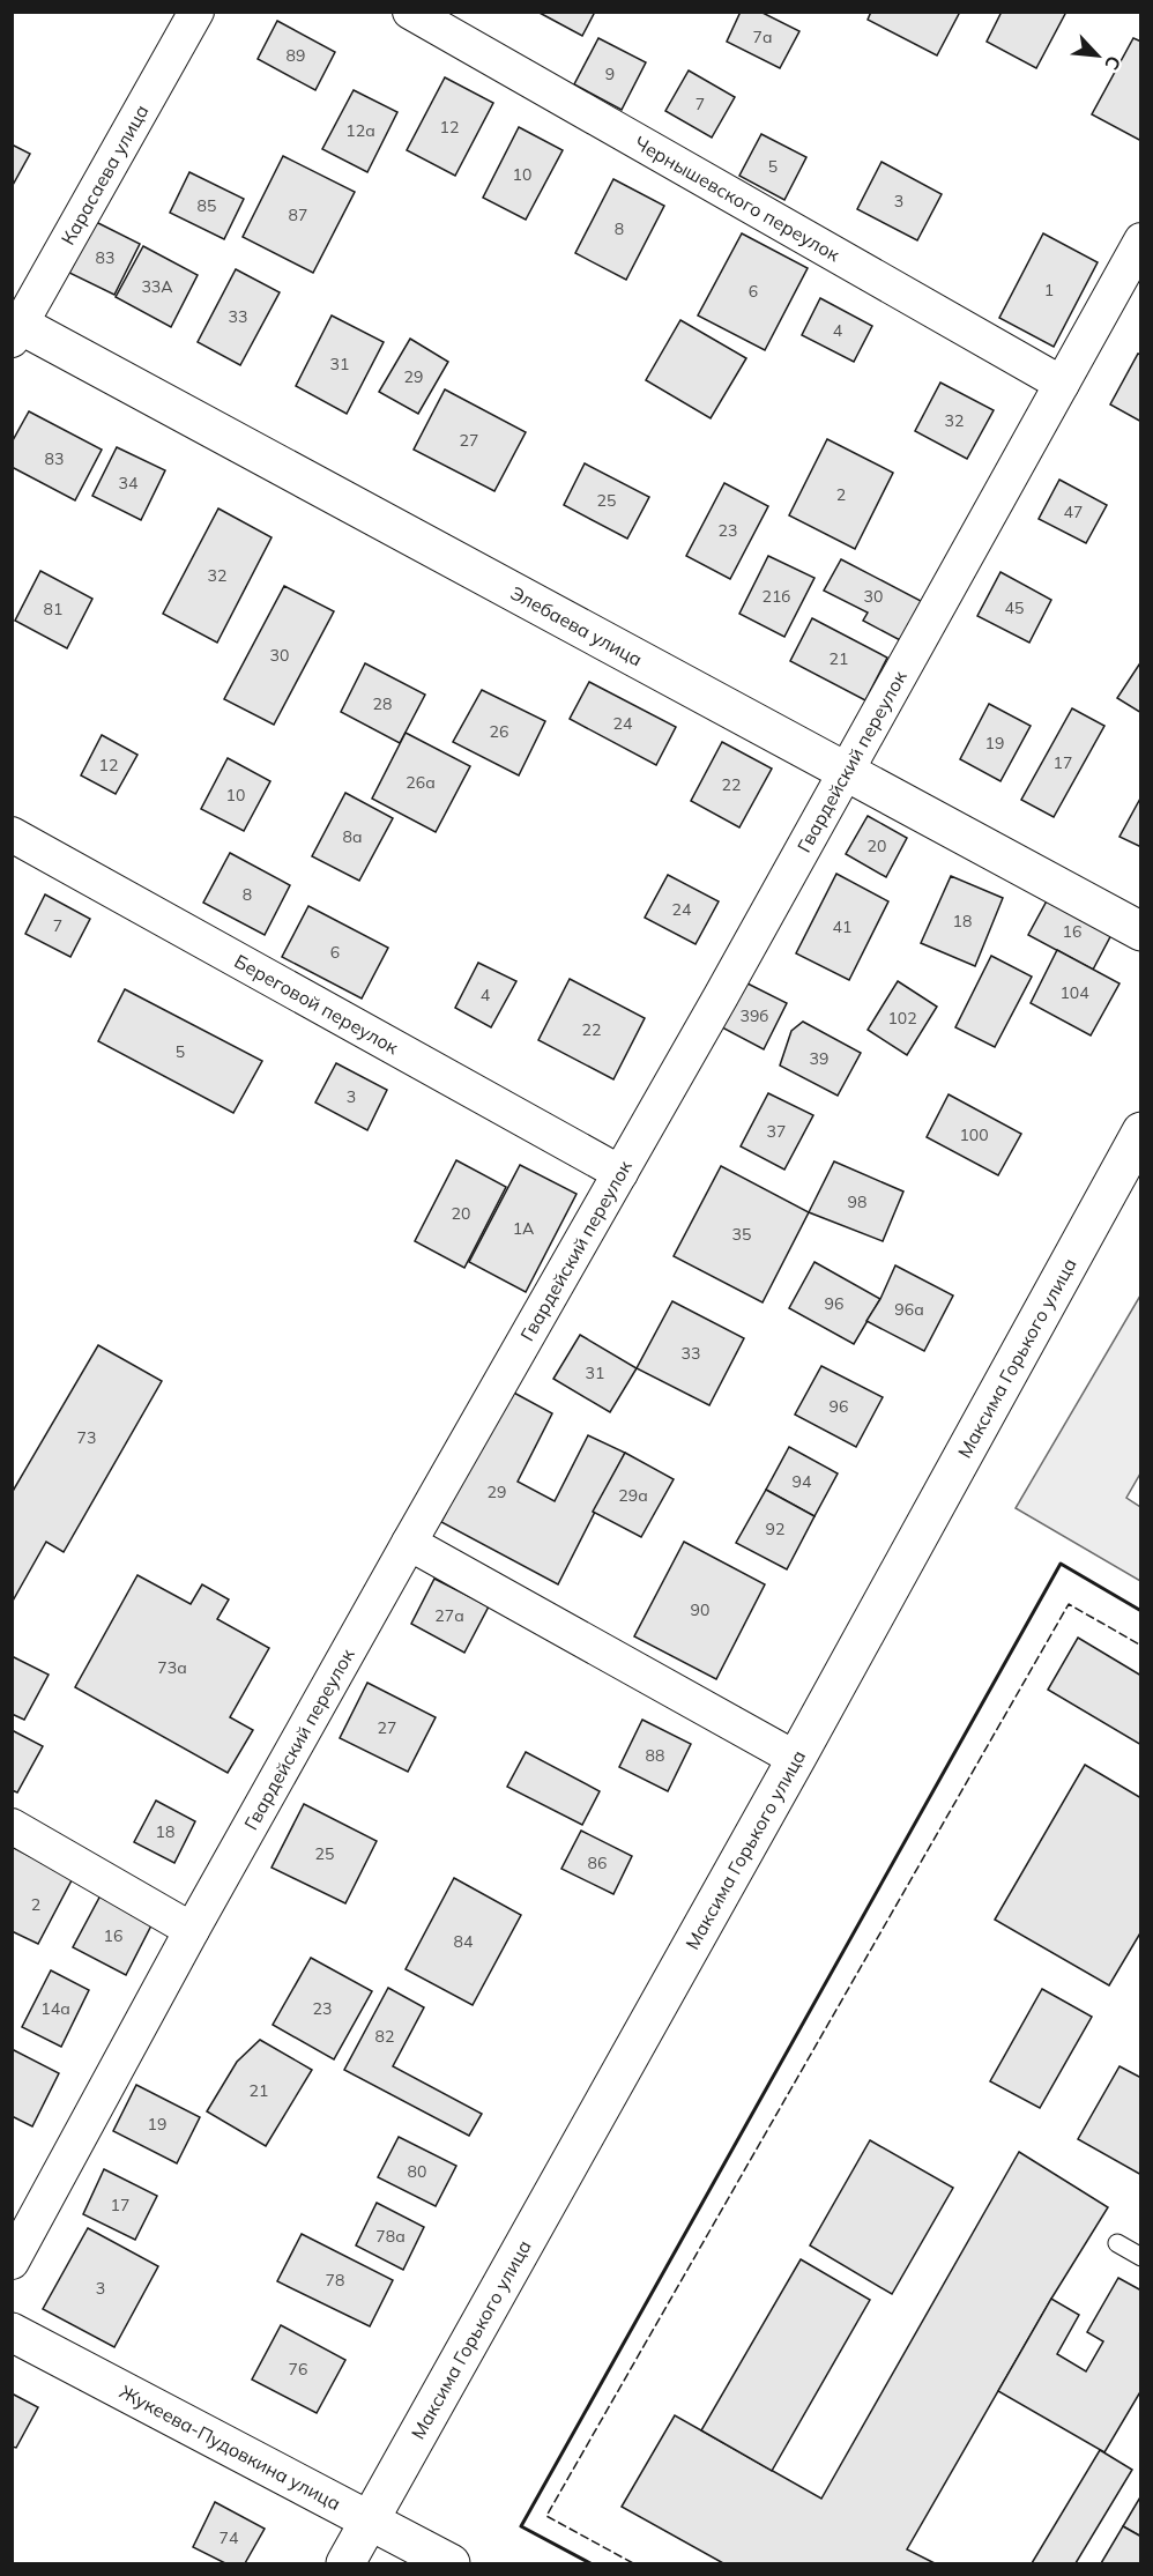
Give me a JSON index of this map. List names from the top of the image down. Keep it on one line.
{"streets":{"main road":["Элебаева улица","Максима Горького улица","Жукеева-Пудовкина улица"],"street":["Карасаева улица","Чернышевского переулок","Гвардейский переулок","Береговой переулок"]},"crossings":[["Карасаева улица","Элебаева улица"],["Чернышевского переулок","Гвардейский переулок"],["Элебаева улица","Гвардейский переулок"],["Гвардейский переулок","Береговой переулок"],["Максима Горького улица","Жукеева-Пудовкина улица"]],"house_numbers":["7а","89","9","7","12","12а","5","10","3","85","87","8","83","33А","1","6","33","4","31","29","32","27","83","34","2","25","47","23","32","21б","30","45","81","30","21","28","24","26","19","17","12","26а","22","10","8а","20","8","24","18","7","41","16","6","104","4","39б","102","22","5","39","3","37","100","98","20","1А","35","96","96а","33","31","96","73","94","29","29а","92","90","27а","73а","27","88","18","25","86","2","16","84","14а","23","82","21","19","80","17","78а","78","3","76","74"],"north":"bottom right"}
